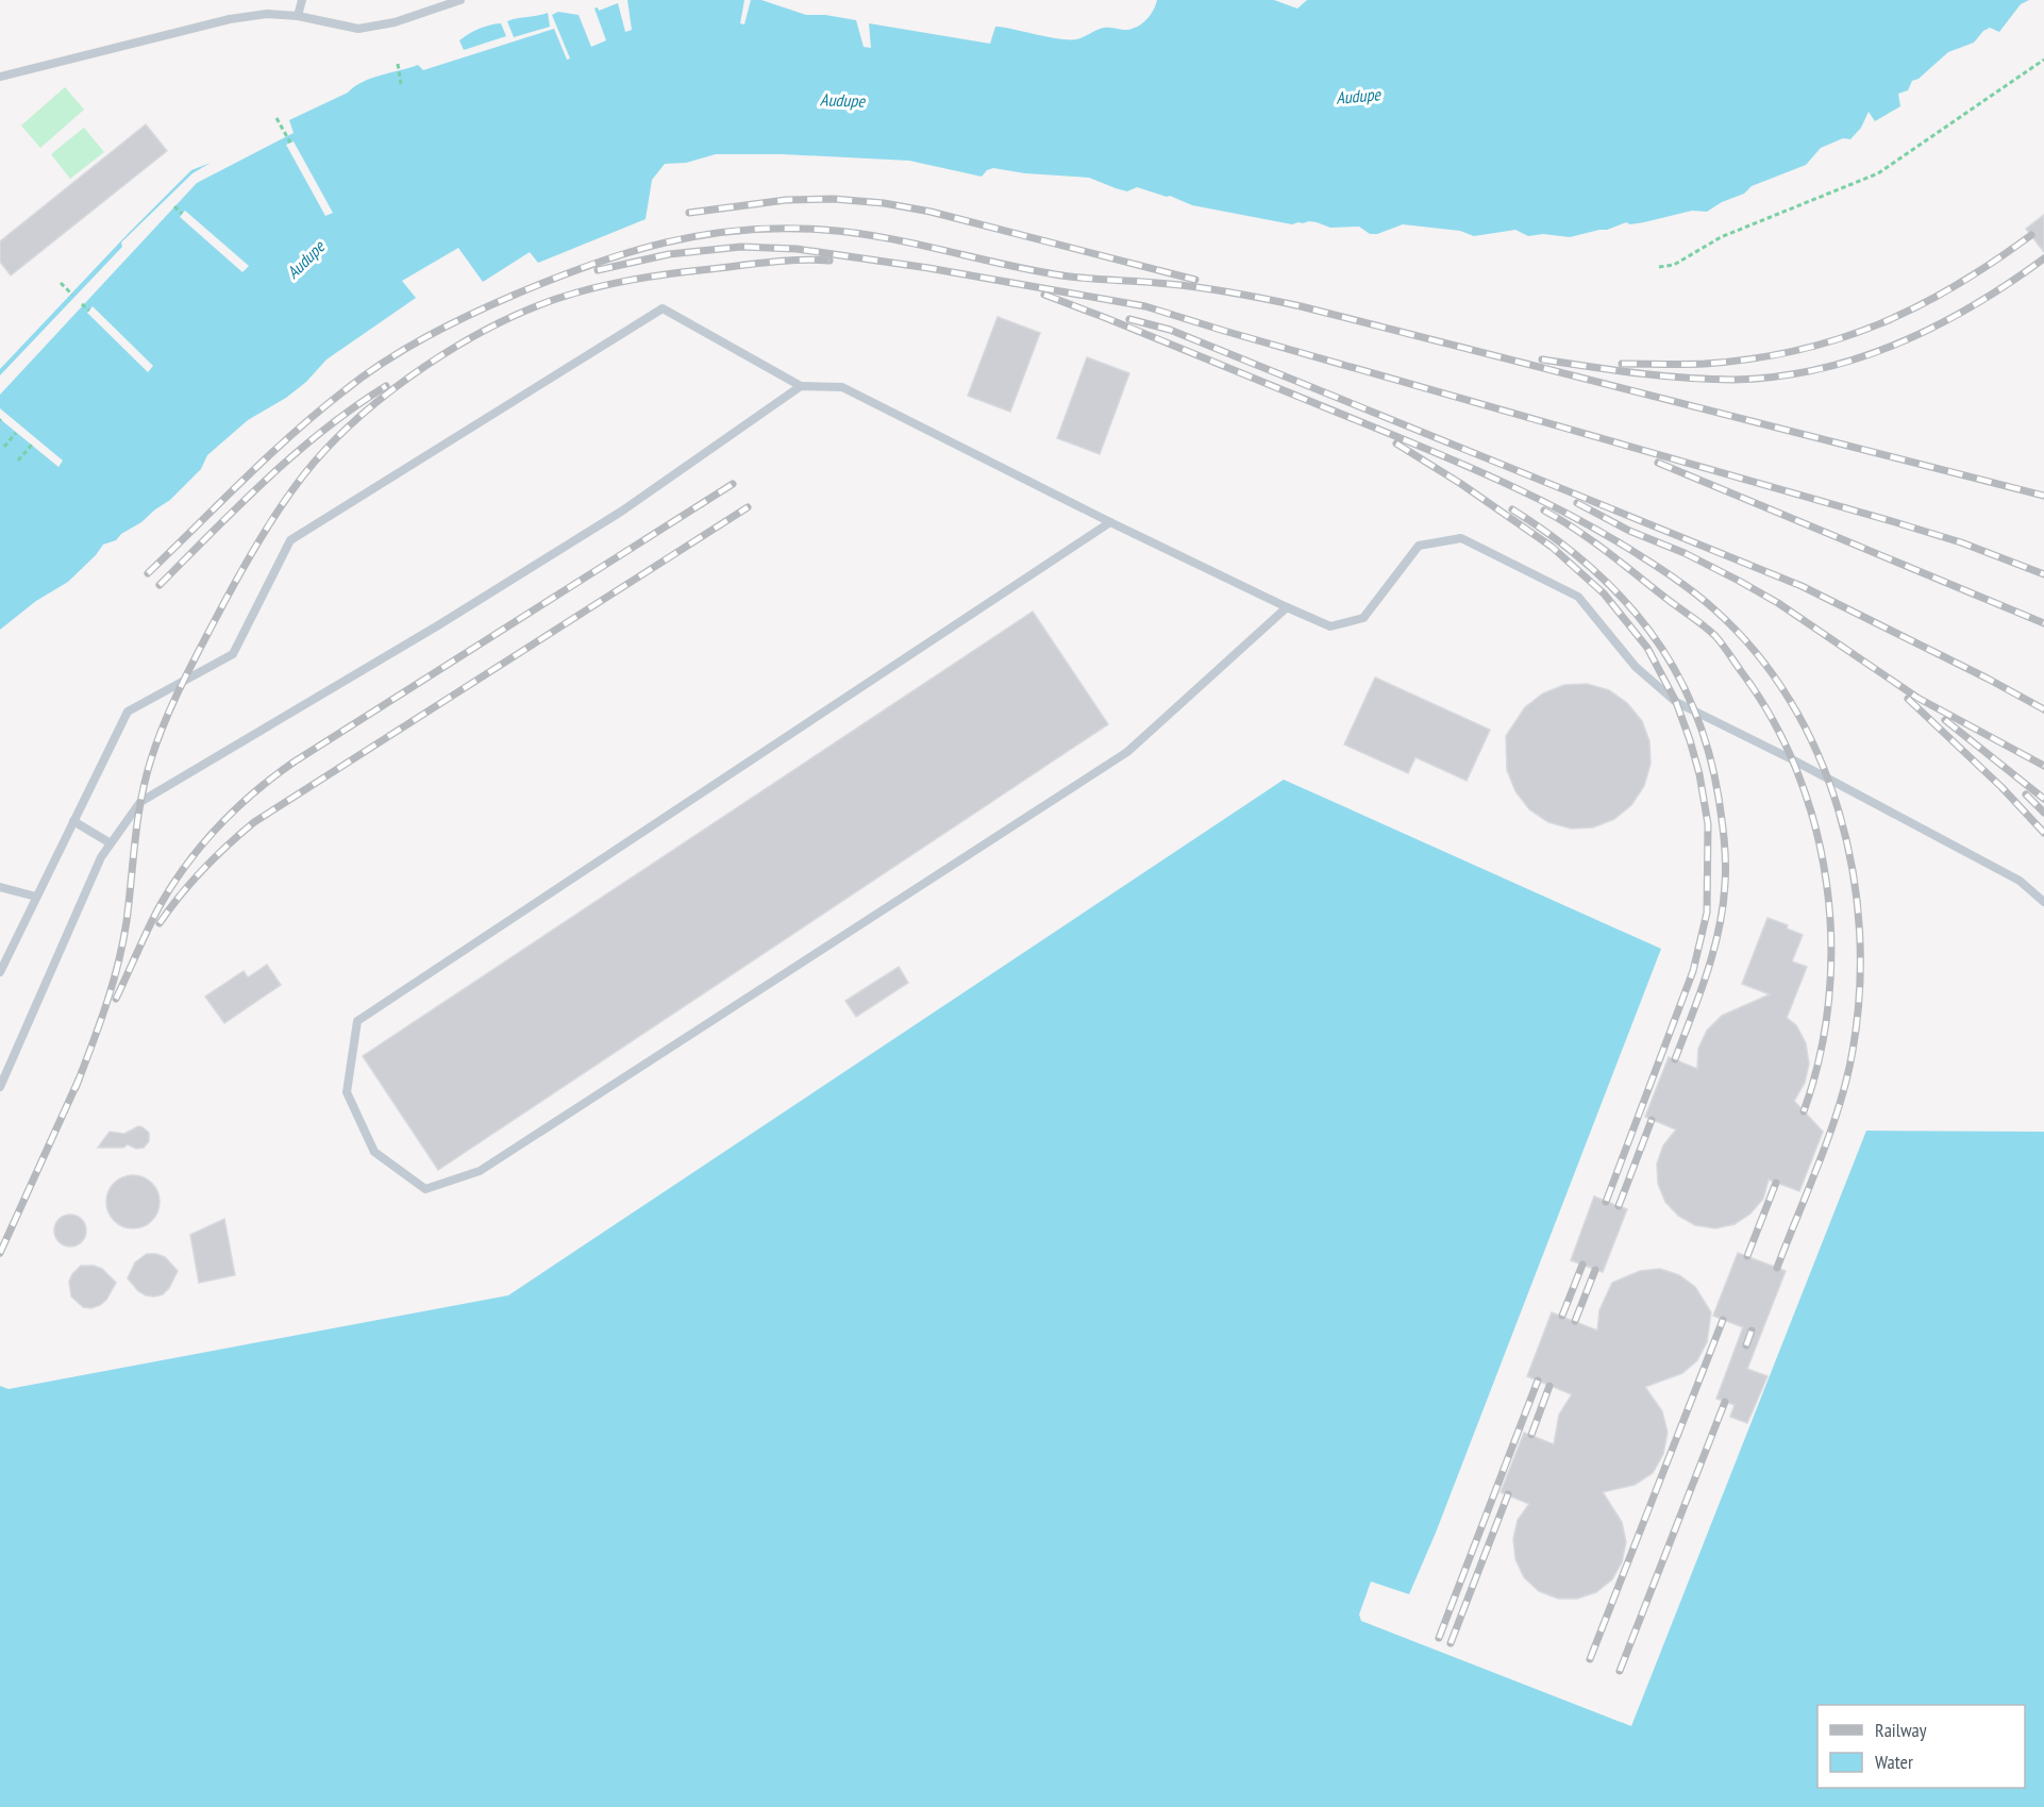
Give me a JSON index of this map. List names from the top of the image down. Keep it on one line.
{"water":["Audupe"],"legend":["Railway","Water"]}
